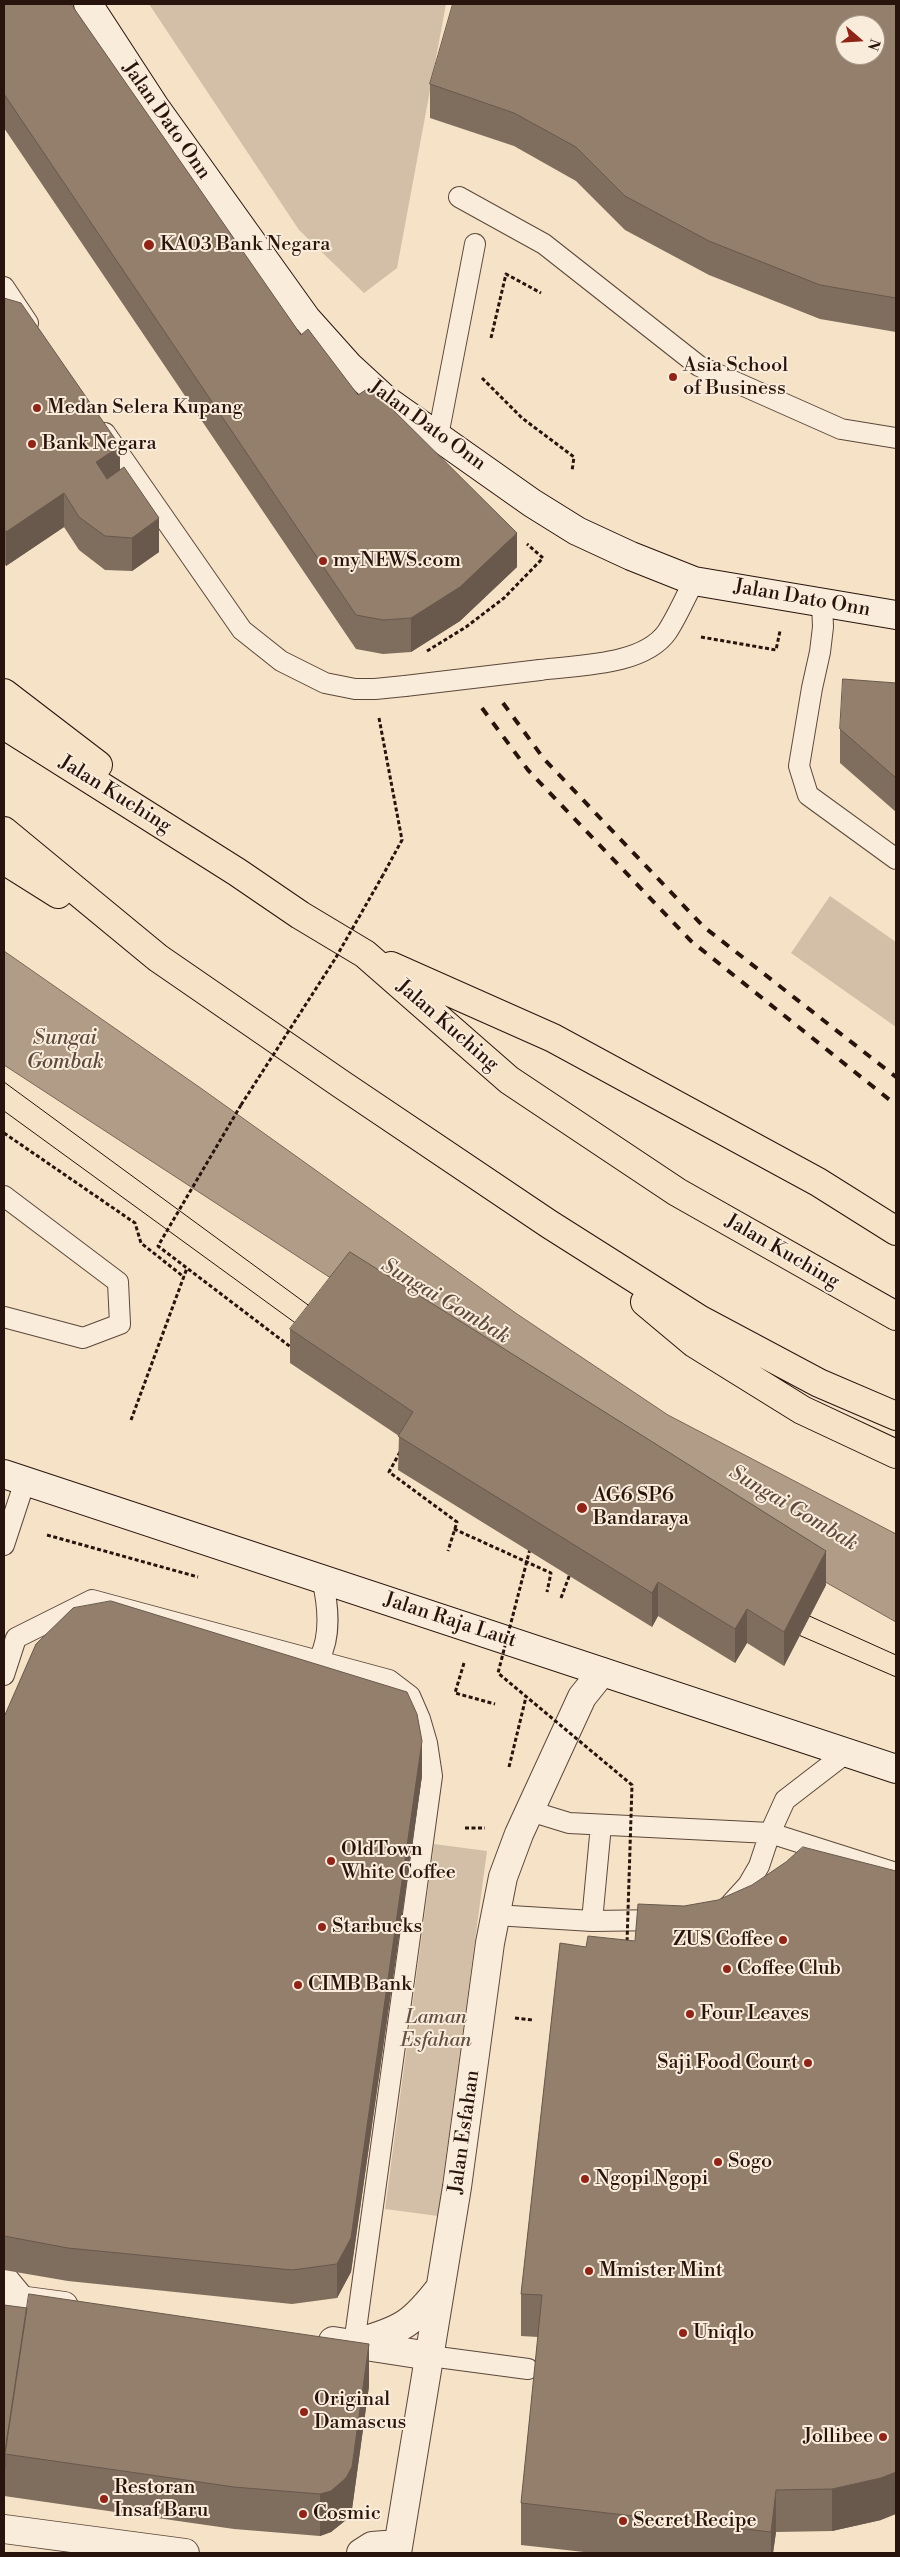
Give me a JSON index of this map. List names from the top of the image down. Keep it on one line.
{"streets":{"highway":["Jalan Kuching"],"street":["Jalan Dato Onn","Jalan Raja Laut","Jalan Esfahan"]},"crossings":[["Jalan Raja Laut","Jalan Esfahan"]],"water":["Sungai Gombak"],"parks":["Laman Esfahan"],"places":["KA03 Bank Negara","Asia School of Business","Medan Selera Kupang","Bank Negara","myNEWS.com","AG6 SP6 Bandaraya","OldTown White Coffee","Starbucks","ZUS Coffee","Coffee Club","CIMB Bank","Four Leaves","Saji Food Court","Sogo","Ngopi Ngopi","Mmister Mint","Uniqlo","Original Damascus","Jollibee","Restoran Insaf Baru","Cosmic","Secret Recipe"],"north":"right"}
